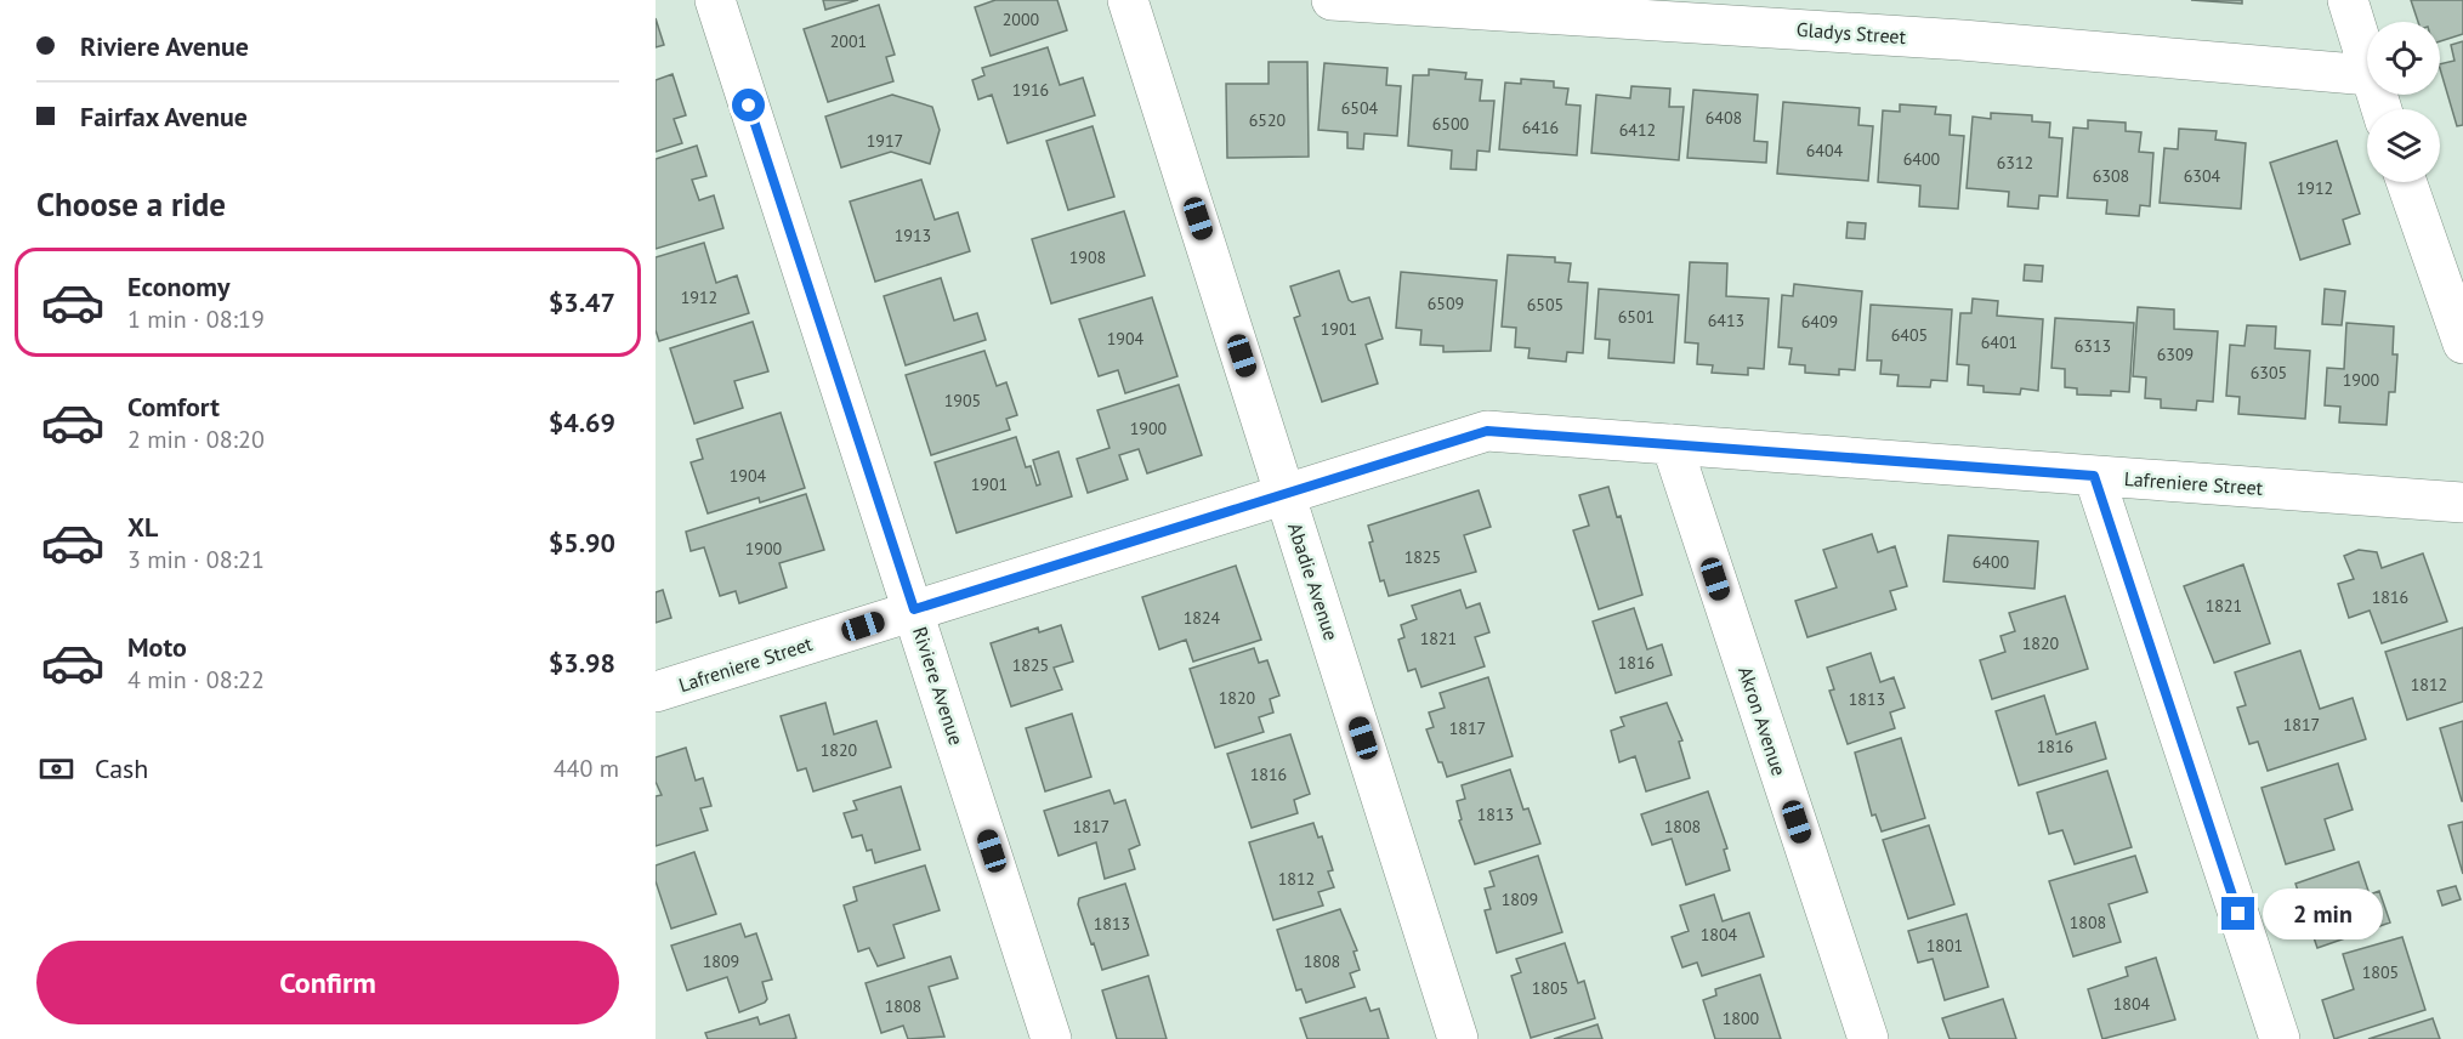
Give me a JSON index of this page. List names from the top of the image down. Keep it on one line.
{"streets":{"street":["Gladys Street","Lafreniere Street","Abadie Avenue","Riviere Avenue","Akron Avenue"]},"crossings":[["Lafreniere Street","Abadie Avenue"],["Lafreniere Street","Riviere Avenue"],["Lafreniere Street","Akron Avenue"]],"house_numbers":["2000","2001","1916","6504","6408","6520","6500","6416","6412","1917","6404","6400","6312","6308","6304","1912","1913","1908","1912","6509","6505","6501","6413","6409","1901","6405","1904","6401","6313","6309","6305","1900","1905","1900","1904","1901","1900","1825","6400","1816","1821","1824","1821","1820","1816","1825","1812","1820","1813","1817","1817","1816","1820","1816","1813","1817","1808","1812","1809","1808","1813","1804","1801","1809","1808","1805","1805","1804","1808","1800"],"page":{"banner":["Riviere Avenue","Fairfax Avenue"],"heading":"Choose a ride","list":[{"name":"Economy","note":"1 min · 08:19","value":"$3.47"},{"name":"Comfort","note":"2 min · 08:20","value":"$4.69"},{"name":"XL","note":"3 min · 08:21","value":"$5.90"},{"name":"Moto","note":"4 min · 08:22","value":"$3.98"}],"pay":["Cash","440 m"],"bubble":"2 min","buttons":"Confirm"}}
